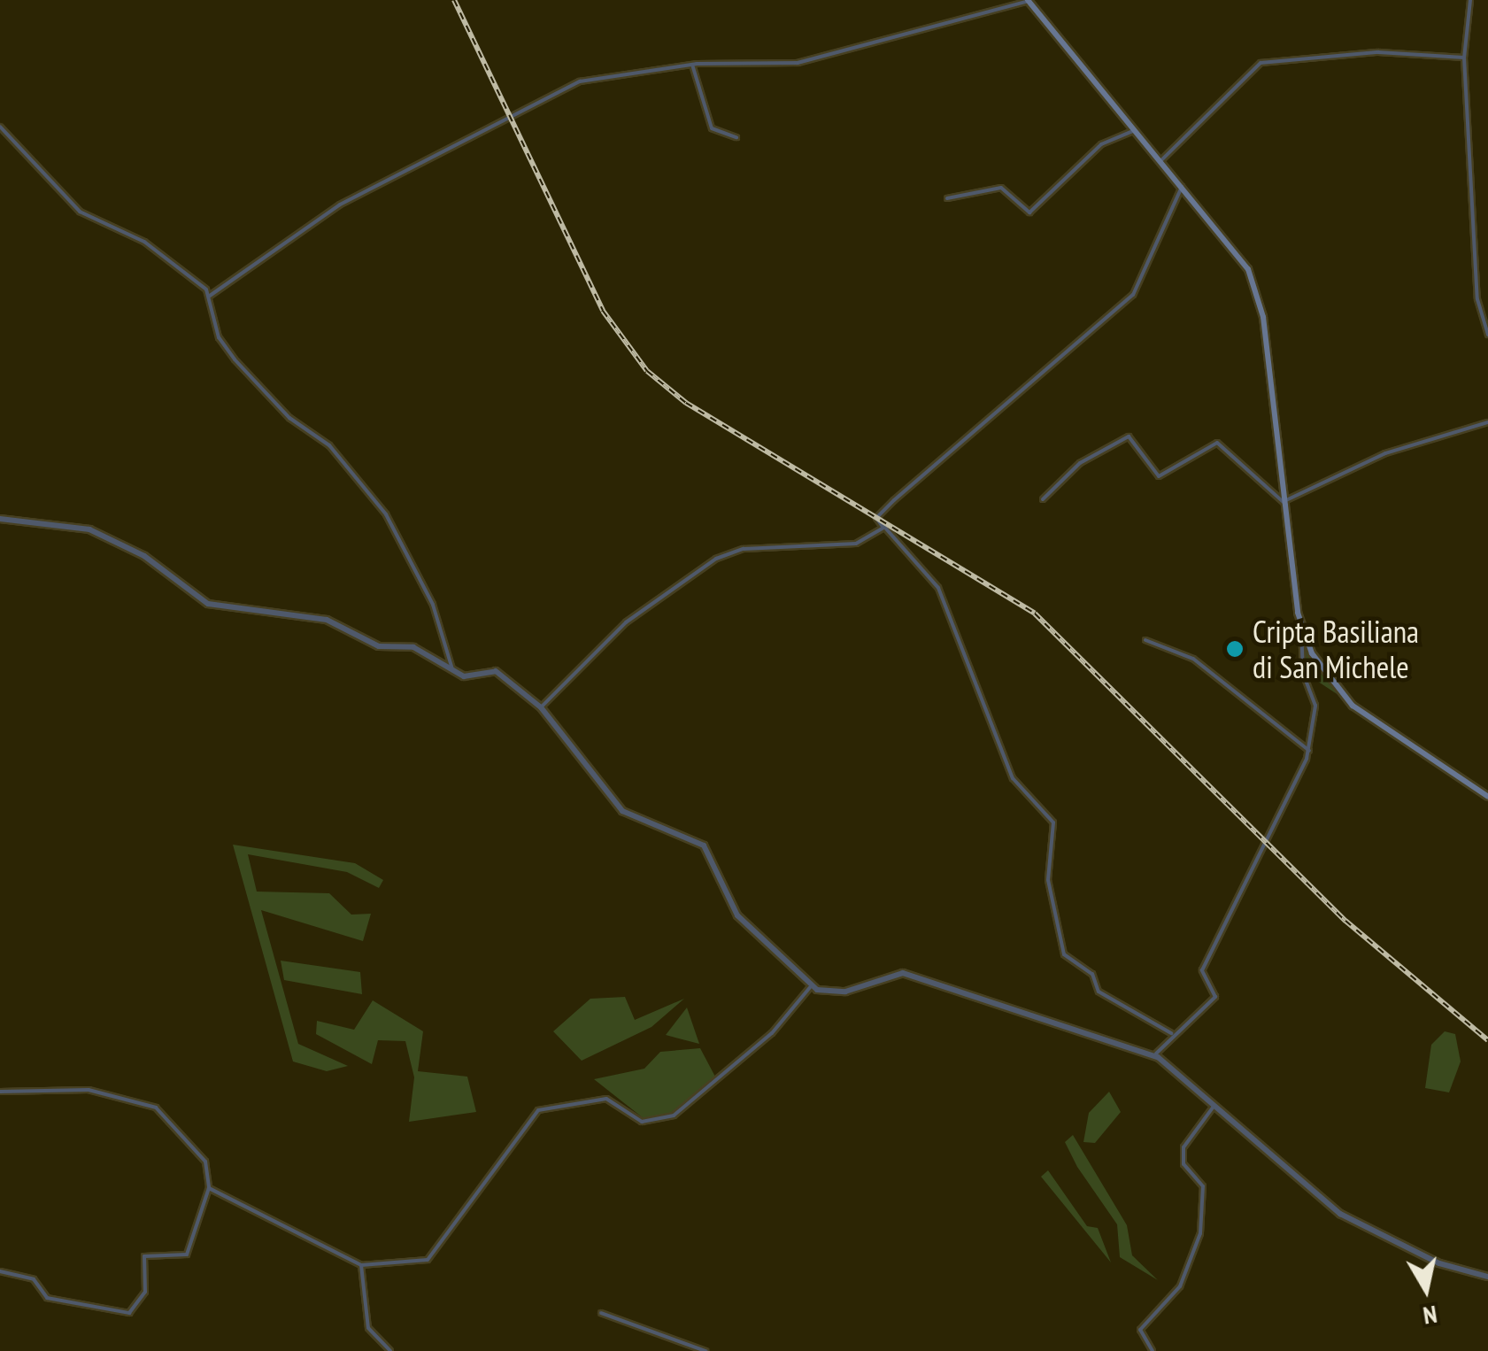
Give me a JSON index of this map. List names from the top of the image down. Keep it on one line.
{"places":["Cripta Basiliana di San Michele"],"north":"bottom"}
